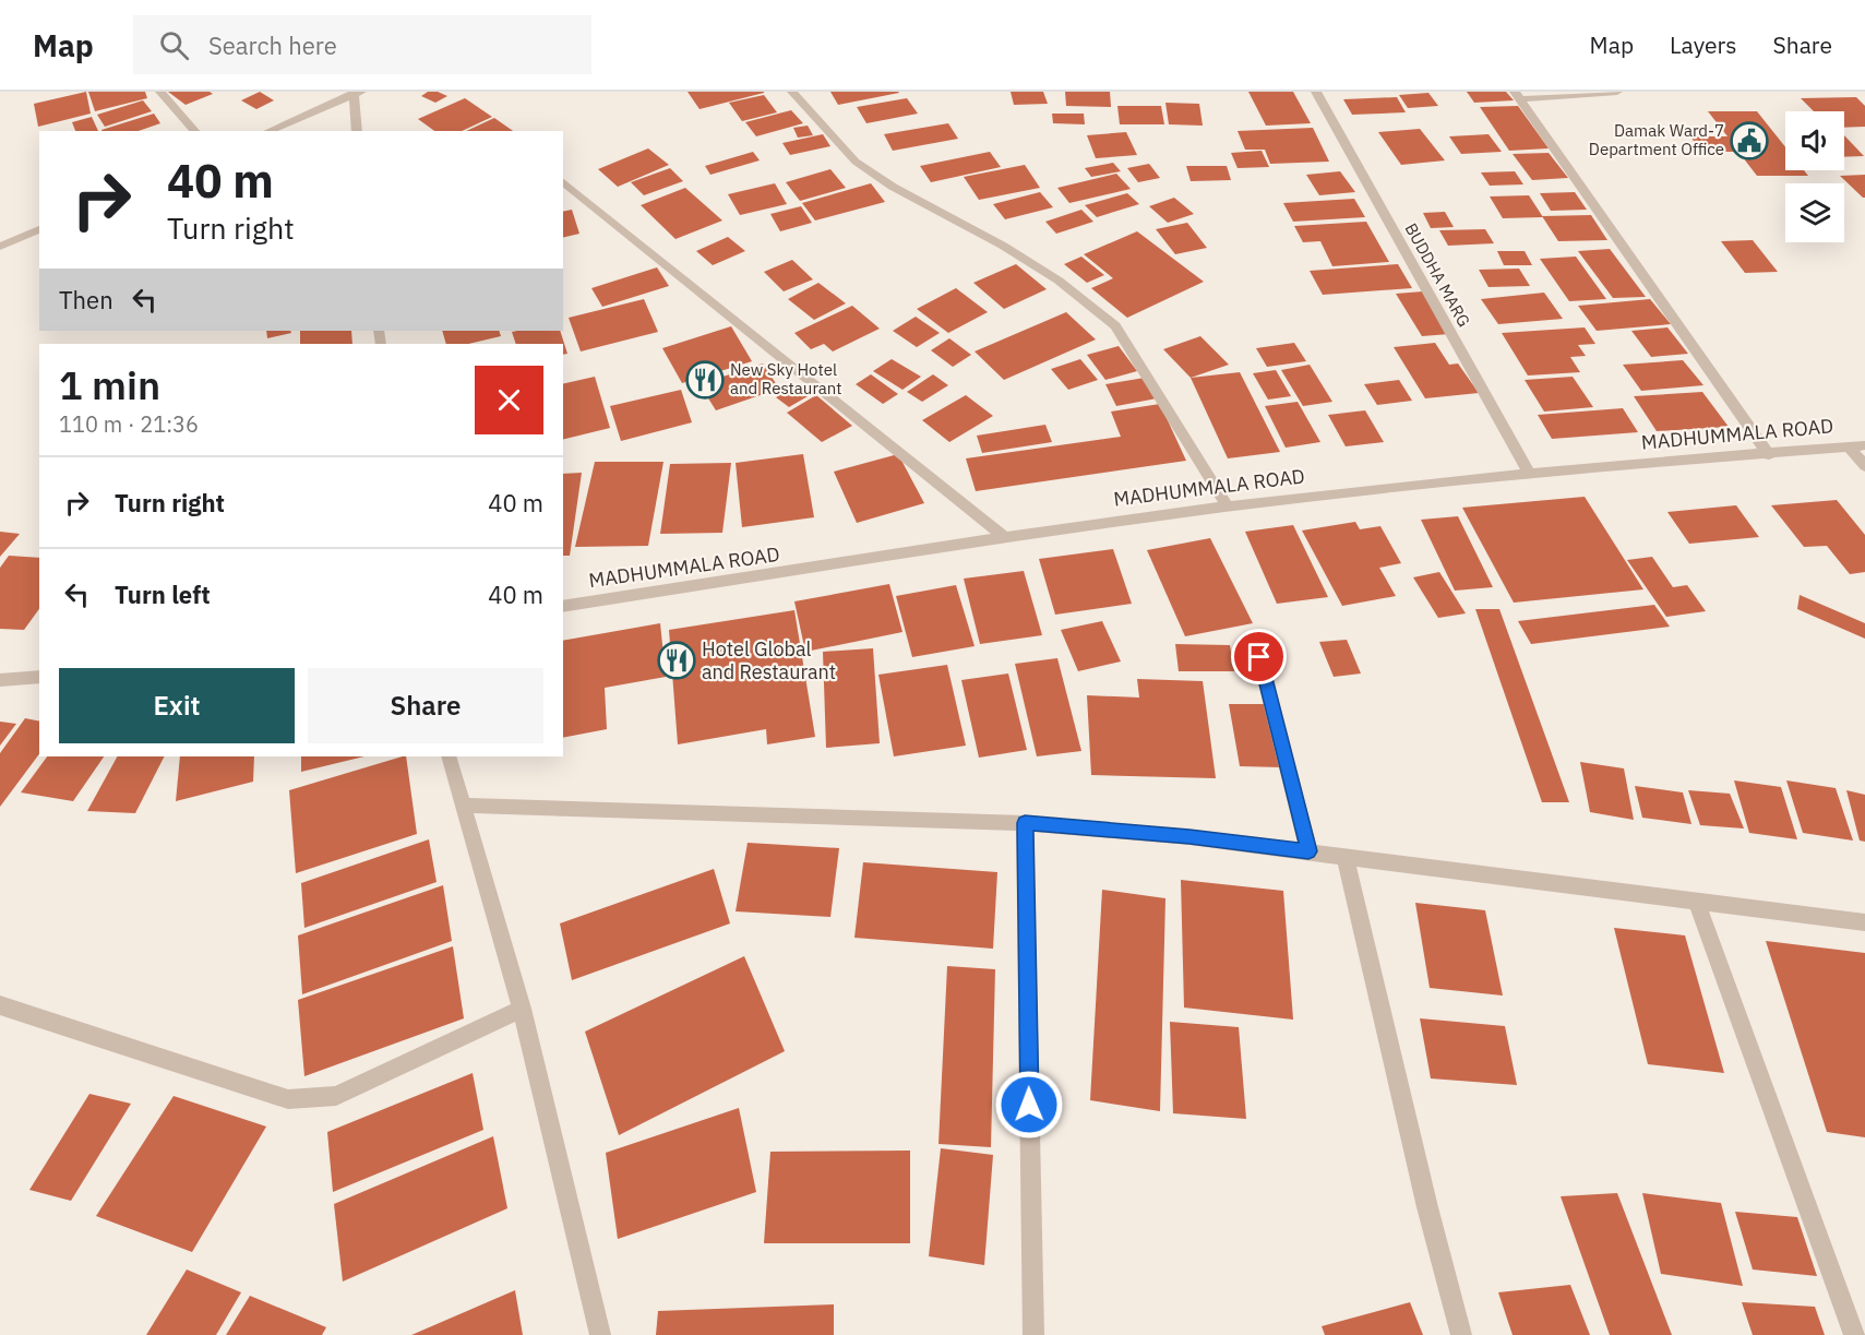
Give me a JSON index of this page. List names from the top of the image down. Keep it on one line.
{"streets":{"street":["BUDDHA MARG","MADHUMMALA ROAD"]},"crossings":[["BUDDHA MARG","MADHUMMALA ROAD"]],"places":{"public building":["Damak Ward-7 Department Office"],"restaurant":["New Sky Hotel and Restaurant","Hotel Global and Restaurant"]},"page":{"header":"Map","search":"Search here","nav":["Map","Layers","Share"],"turn":["40 m","Turn right"],"then":"Then","heading":["1 min","110 m · 21:36"],"list":[{"name":"Turn right","value":"40 m"},{"name":"Turn left","value":"40 m"}],"buttons":["Exit","Share"]}}
